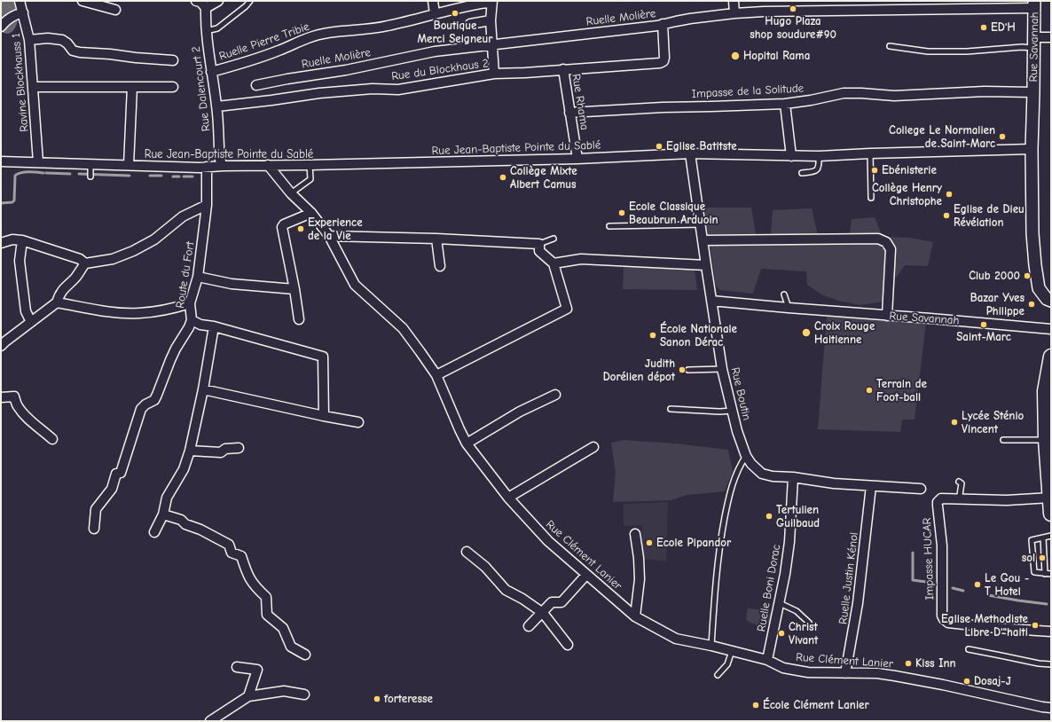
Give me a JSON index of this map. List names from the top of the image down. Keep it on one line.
{"streets":{"street":["Ruelle Molière","Ruelle Pierre Tribie","Rue Savannah","Rue du Blockhaus 2","Ravine Blockhauss 1","Rue Dalencourt 2","Impasse de la Solitude","Rue Rhama","Rue Jean-Baptiste Pointe du Sablé","Route du Fort","Rue Boutin","Rue Clément Lanier","Impasse HUCAR","Ruelle Justin Kénol","Ruelle Boni Dorac"]},"crossings":[["Ruelle Molière","Rue Savannah"],["Ruelle Molière","Rue du Blockhaus 2"],["Ruelle Pierre Tribie","Rue Dalencourt 2"],["Rue Savannah","Impasse de la Solitude"],["Rue Savannah","Rue Jean-Baptiste Pointe du Sablé"],["Rue Savannah","Rue Boutin"],["Rue du Blockhaus 2","Rue Dalencourt 2"],["Rue du Blockhaus 2","Rue Rhama"],["Ravine Blockhauss 1","Rue Jean-Baptiste Pointe du Sablé"],["Rue Dalencourt 2","Rue Jean-Baptiste Pointe du Sablé"],["Impasse de la Solitude","Rue Rhama"],["Rue Rhama","Rue Jean-Baptiste Pointe du Sablé"],["Rue Jean-Baptiste Pointe du Sablé","Route du Fort"],["Rue Jean-Baptiste Pointe du Sablé","Rue Boutin"],["Rue Jean-Baptiste Pointe du Sablé","Rue Clément Lanier"],["Rue Boutin","Ruelle Justin Kénol"],["Rue Boutin","Ruelle Boni Dorac"],["Rue Clément Lanier","Ruelle Justin Kénol"],["Rue Clément Lanier","Ruelle Boni Dorac"]],"places":["Hugo Plaza shop soudure#90","Boutique Merci Seigneur","ED'H","Hopital Rama","College Le Normalien de Saint-Marc","Eglise Batitste","Ebénisterie","Collège Mixte Albert Camus","Collège Henry Christophe","Ecole Classique Beaubrun Arduoin","Eglise de Dieu Révélation","Experience de la Vie","Club 2000","Bazar Yves Philippe","Saint-Marc","Croix Rouge Haitienne","École Nationale Sanon Dérac","Judith Dorélien dépot","Terrain de Foot-ball","Lycée Sténio Vincent","Tertulien Guilbaud","Ecole Pipandor","sol","Le Gou - T Hotel","Eglise Methodiste Libre D'\"haiti","Christ Vivant","Kiss Inn","Dosaj-J","forteresse","École Clément Lanier"]}
